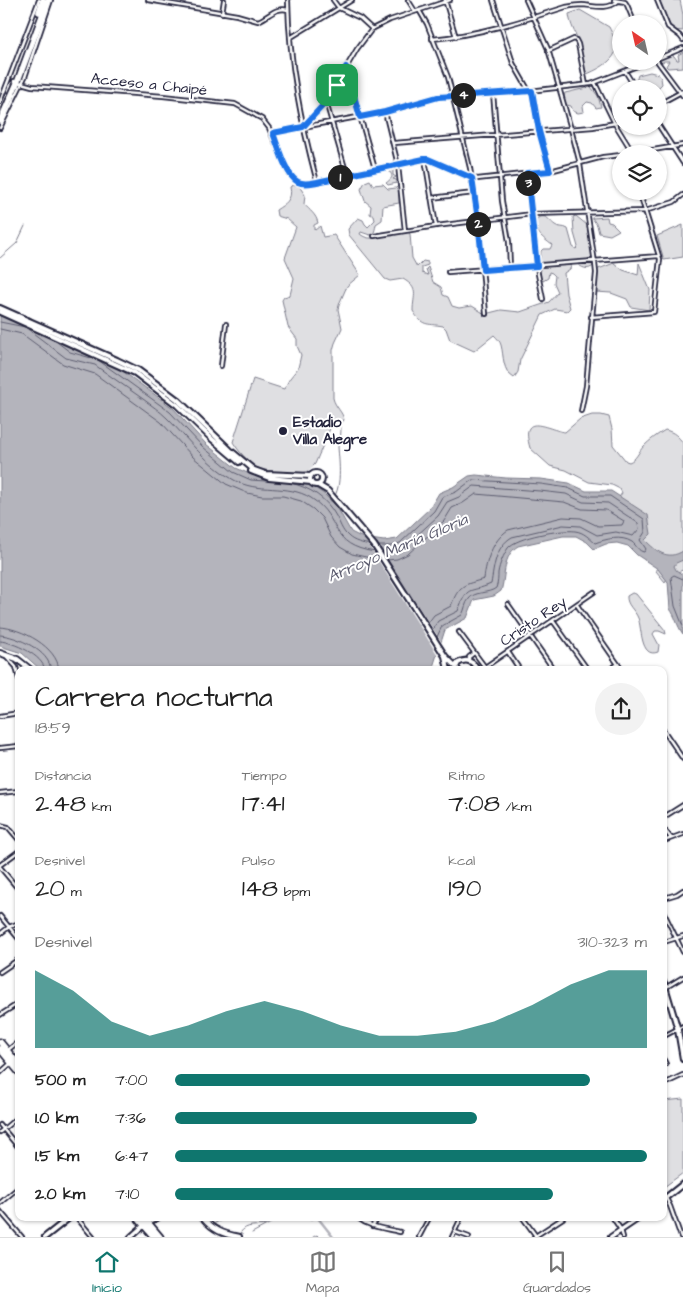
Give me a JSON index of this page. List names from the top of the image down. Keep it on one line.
{"streets":{"street":["Acceso a Chaipé","Cristo Rey"]},"water":["Arroyo María Gloria"],"places":["Estadio Villa Alegre"],"north":"top left","page":{"pins":["4","1","3","2"],"heading":["Carrera nocturna","18:59"],"stats":[["Distancia","2.48 km"],["Tiempo","17:41"],["Ritmo","7:08 /km"],["Desnivel","20 m"],["Pulso","148 bpm"],["kcal","190"]],"chart":["Desnivel","310–323 m"],"list":[{"name":"500 m","note":"7:00"},{"name":"1.0 km","note":"7:36"},{"name":"1.5 km","note":"6:47"},{"name":"2.0 km","note":"7:10"}],"tabs":["Inicio","Mapa","Guardados"]}}
